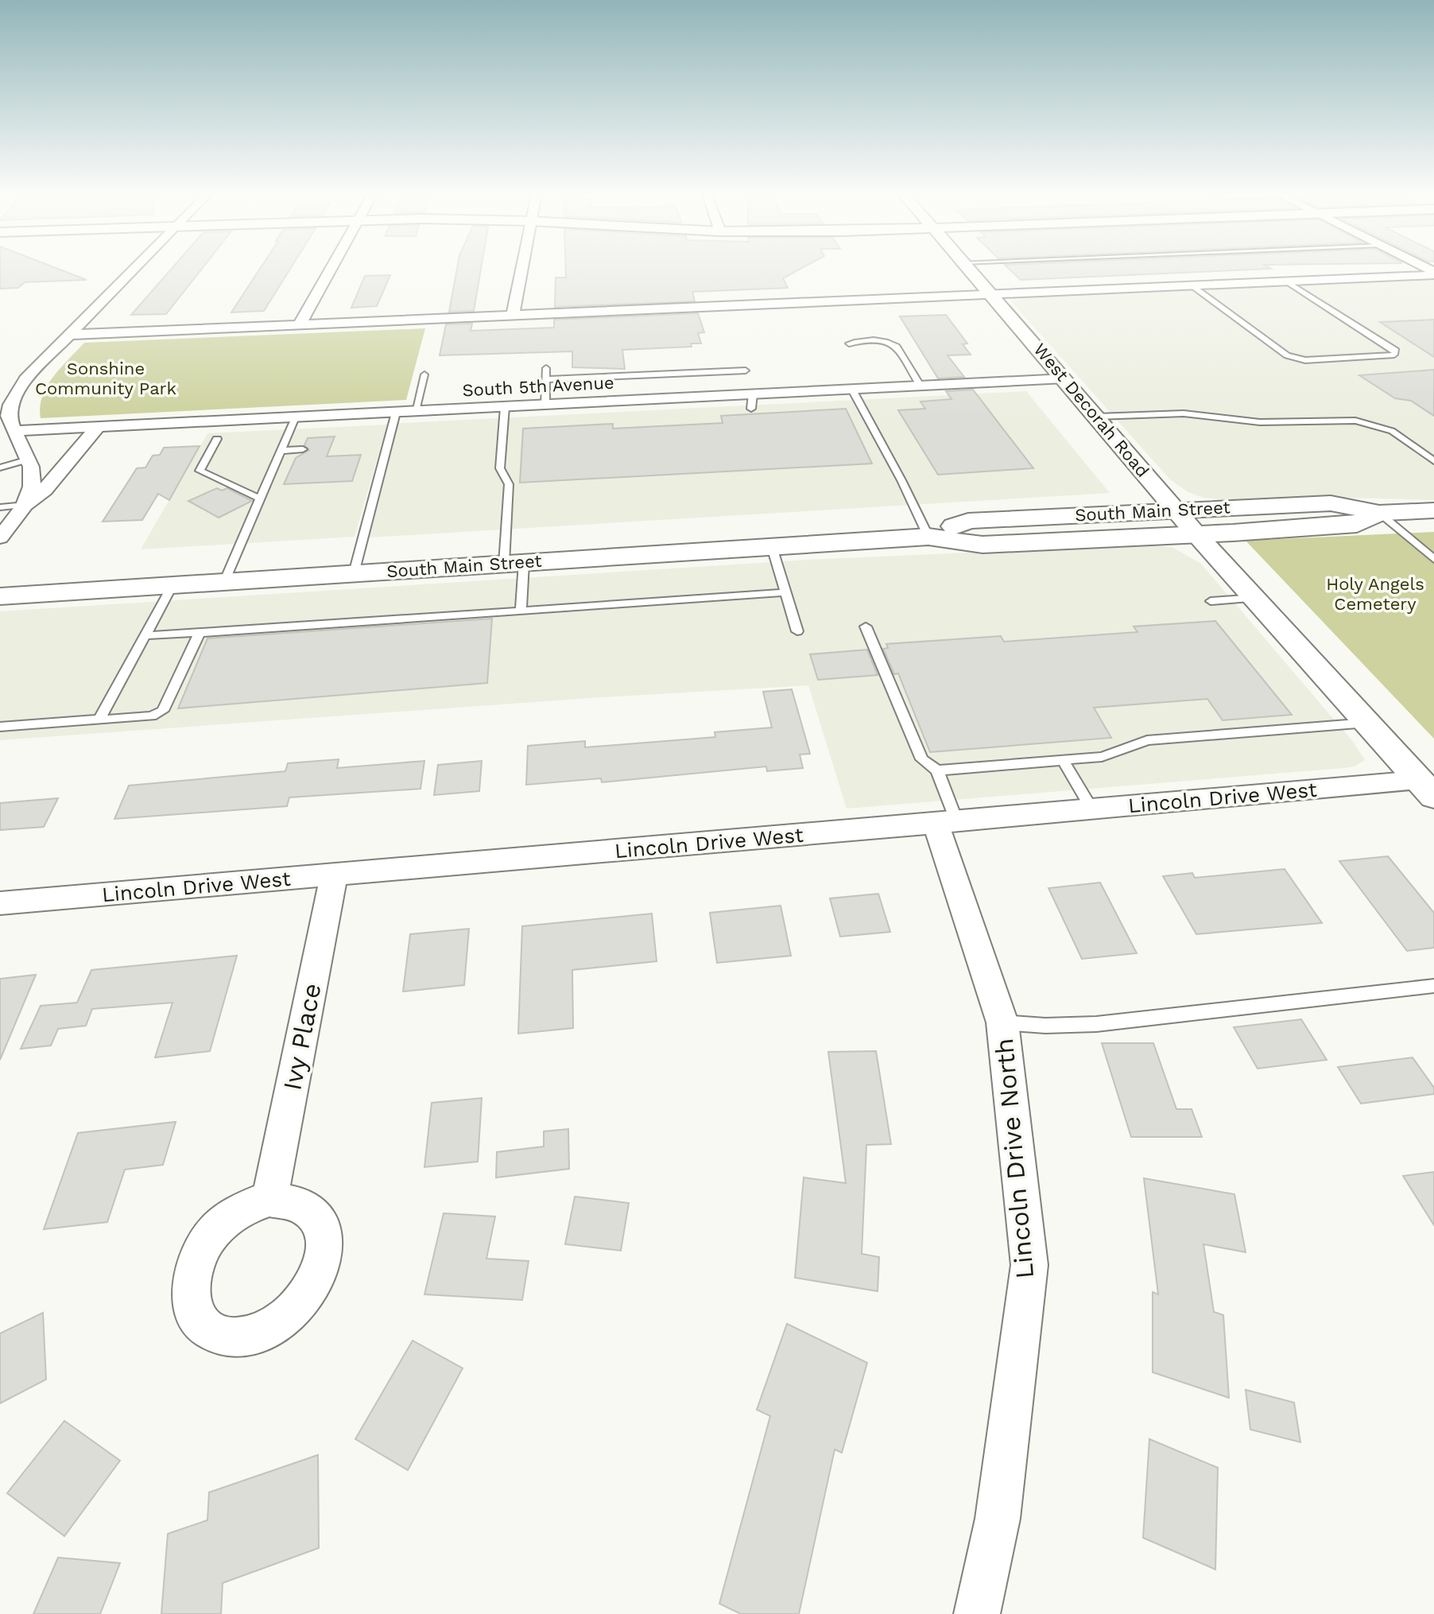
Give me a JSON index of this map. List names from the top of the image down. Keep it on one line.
{"streets":{"main road":["South Main Street"],"street":["South 5th Avenue","West Decorah Road","Lincoln Drive West","Ivy Place","Lincoln Drive North"]},"crossings":[["South 5th Avenue","West Decorah Road"],["West Decorah Road","South Main Street"],["West Decorah Road","Lincoln Drive West"],["Lincoln Drive West","Ivy Place"],["Lincoln Drive West","Lincoln Drive North"]],"parks":["Sonshine Community Park","Holy Angels Cemetery"]}
